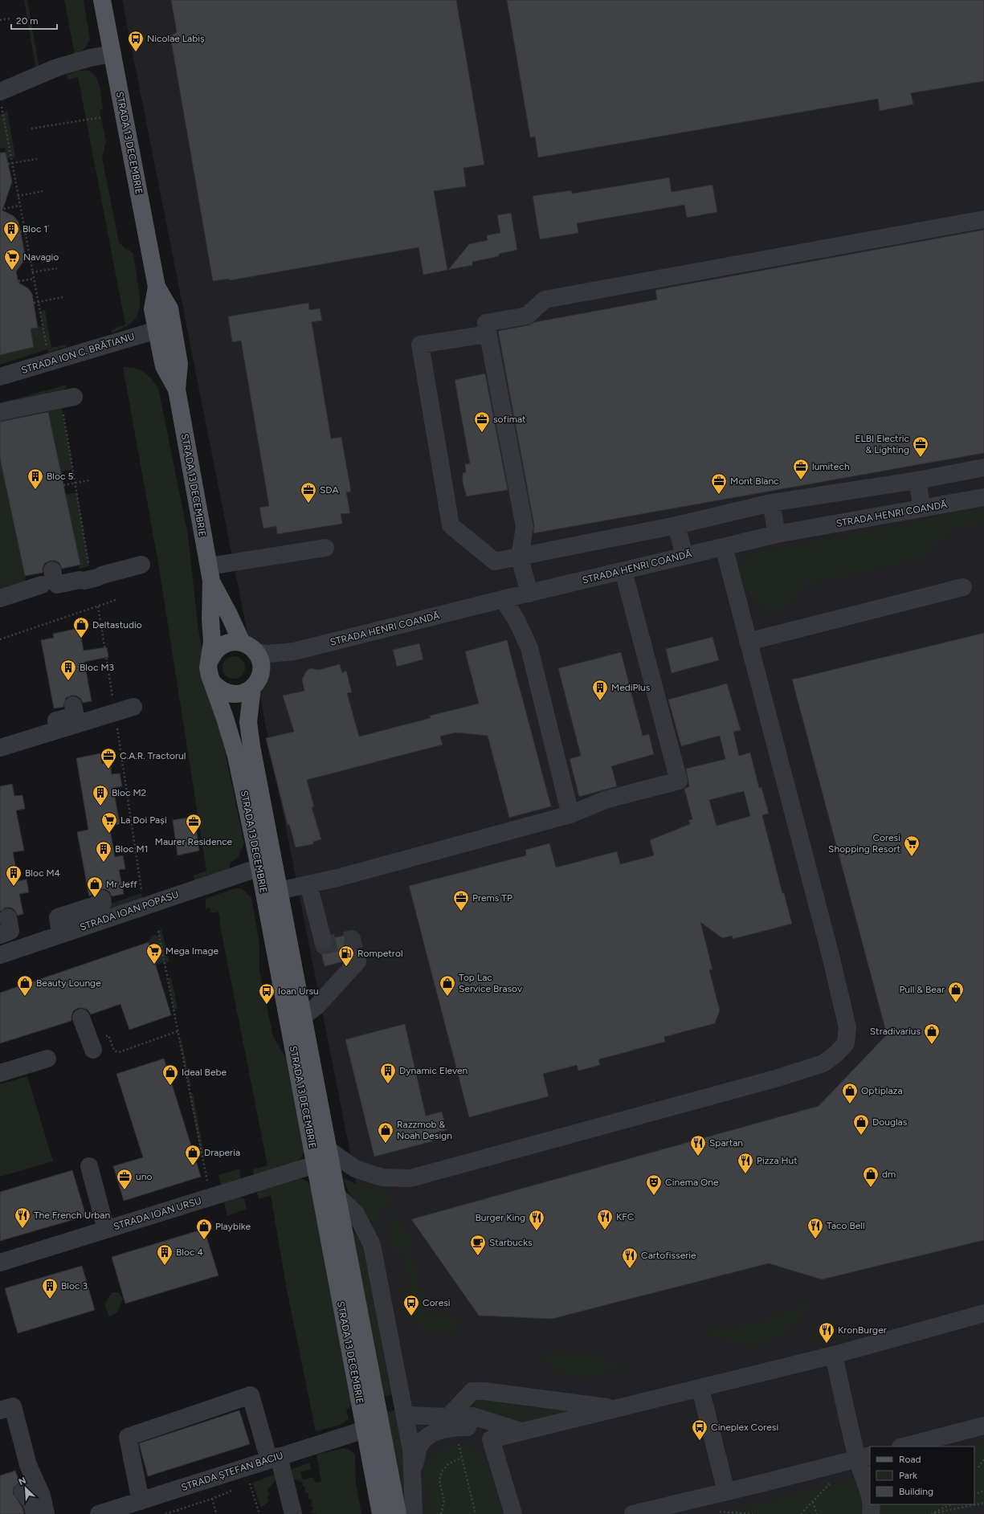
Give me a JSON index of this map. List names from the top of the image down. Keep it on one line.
{"streets":{"main road":["STRADA 13 DECEMBRIE"],"street":["STRADA ION C. BRĂTIANU","STRADA HENRI COANDĂ","STRADA IOAN POPASU","STRADA IOAN URSU","STRADA ȘTEFAN BACIU"]},"crossings":[["STRADA 13 DECEMBRIE","STRADA ION C. BRĂTIANU"],["STRADA 13 DECEMBRIE","STRADA HENRI COANDĂ"],["STRADA 13 DECEMBRIE","STRADA IOAN POPASU"],["STRADA 13 DECEMBRIE","STRADA IOAN URSU"],["STRADA 13 DECEMBRIE","STRADA ȘTEFAN BACIU"]],"places":{"bus stop":["Nicolae Labiș","Ioan Ursu","Coresi","Cineplex Coresi"],"building":["Bloc 1","Bloc 5","Bloc M3","MediPlus","Bloc M2","Bloc M1","Bloc M4","Dynamic Eleven","Bloc 4","Bloc 3"],"supermarket":["Navagio","La Doi Pași","Coresi Shopping Resort","Mega Image"],"office":["sofimat","ELBI Electric & Lighting","lumitech","Mont Blanc","SDA","C.A.R. Tractorul","Maurer Residence","Prems TP","uno"],"shop":["Deltastudio","Mr Jeff","Beauty Lounge","Top Lac Service Brasov","Pull & Bear","Stradivarius","Ideal Bebe","Optiplaza","Douglas","Razzmob & Noah Design","Draperia","dm","Playbike"],"fuel station":["Rompetrol"],"restaurant":["Spartan","Pizza Hut","The French Urban","KFC","Burger King","Taco Bell","Cartofisserie","KronBurger"],"theatre":["Cinema One"],"cafe":["Starbucks"]},"legend":["Road","Park","Building"],"scale_bar":"20 m","north":"top left"}
